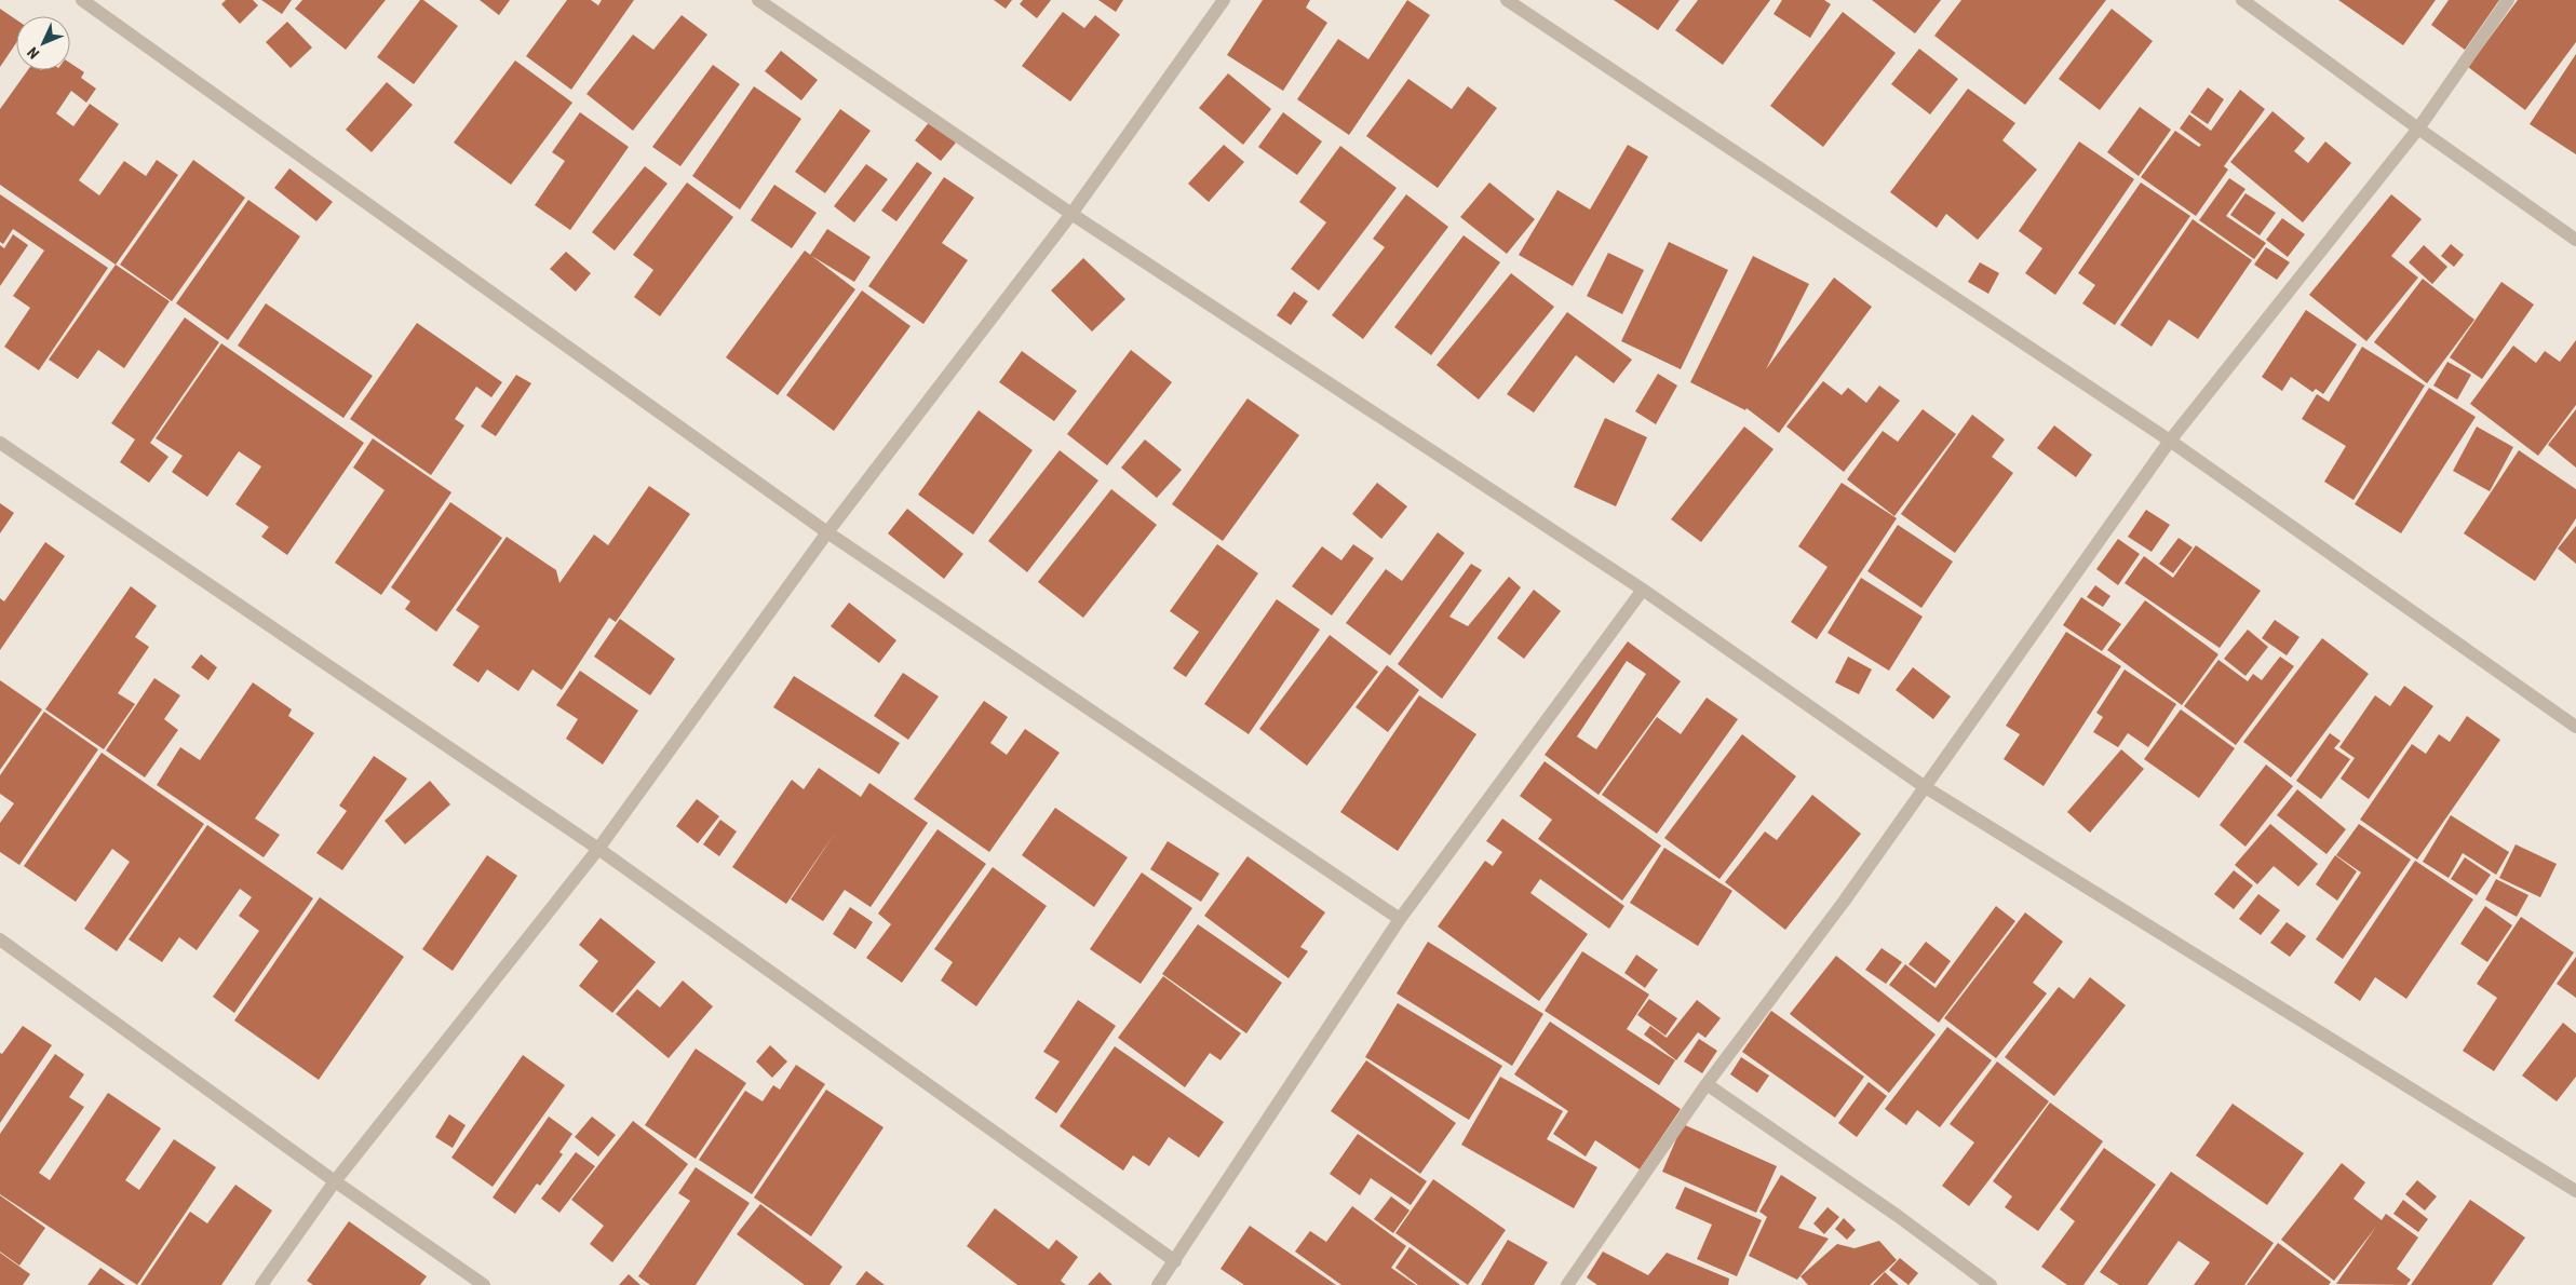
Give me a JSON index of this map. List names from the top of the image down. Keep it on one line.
{"north":"bottom left"}
